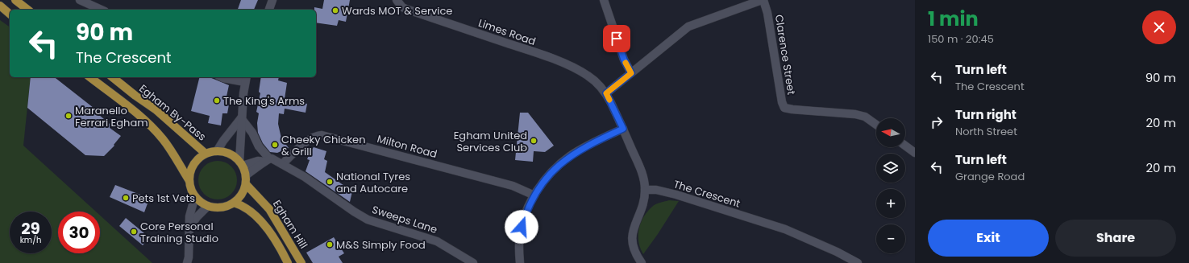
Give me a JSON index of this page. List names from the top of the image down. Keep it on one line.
{"streets":{"main road":["Egham By-Pass","Egham Hill"],"street":["Limes Road","Clarence Street","Milton Road","The Crescent","Sweeps Lane"]},"crossings":[["Egham By-Pass","Egham Hill"],["Milton Road","Sweeps Lane"]],"places":["Wards MOT & Service","The King's Arms","Maranello Ferrari Egham","Egham United Services Club","Cheeky Chicken & Grill","National Tyres and Autocare","Pets 1st Vets","Core Personal Training Studio","M&S Simply Food"],"north":"left","page":{"heading":["1 min","150 m · 20:45"],"turn":["90 m","The Crescent"],"list":[{"name":"Turn left","note":"The Crescent","value":"90 m"},{"name":"Turn right","note":"North Street","value":"20 m"},{"name":"Turn left","note":"Grange Road","value":"20 m"}],"map_buttons":["+","−"],"speed":"29 km/h","limit":"30","buttons":["Exit","Share"]}}
